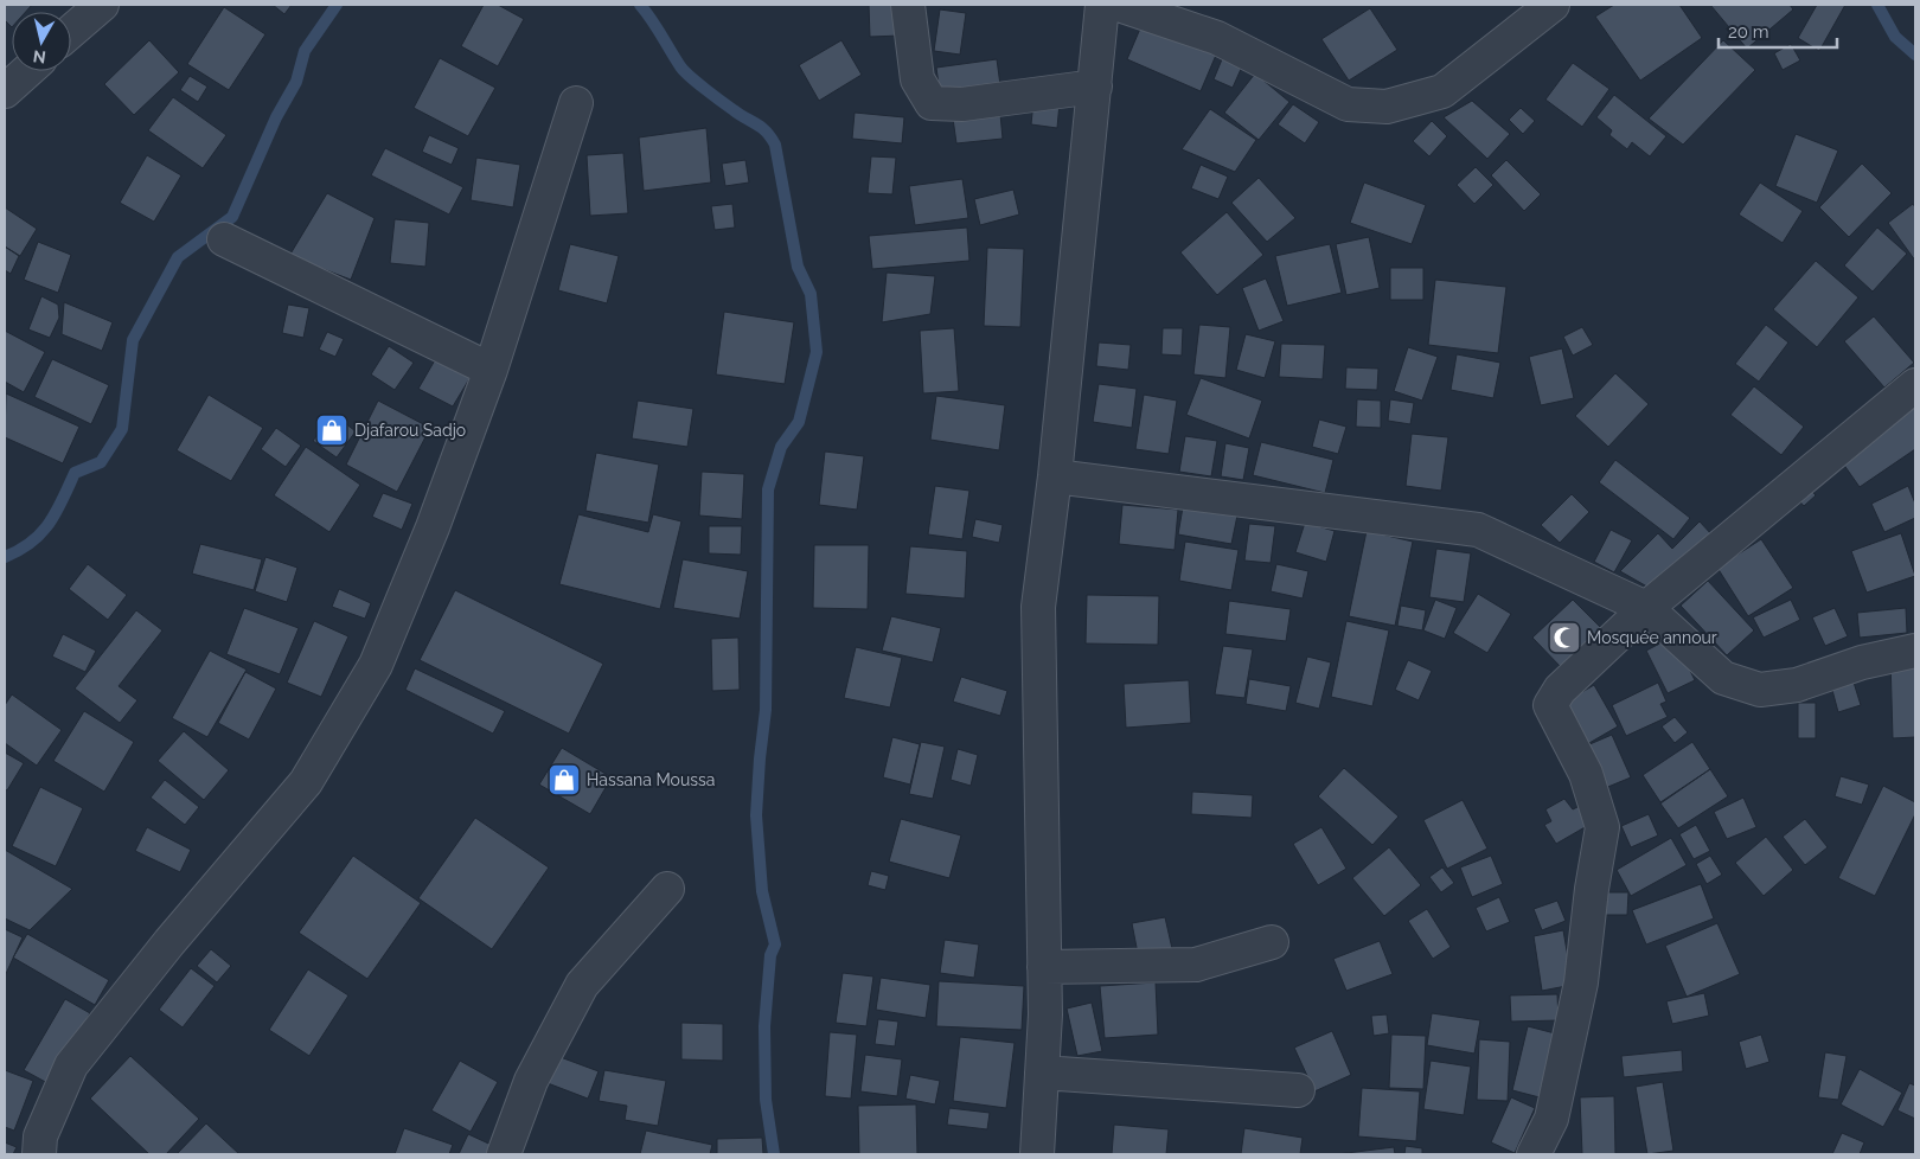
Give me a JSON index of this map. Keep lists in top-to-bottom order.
{
  "places": {
    "shop": ["Djafarou Sadjo", "Hassana Moussa"],
    "mosque": ["Mosquée annour"]
  },
  "scale_bar": "20 m",
  "north": "bottom"
}
